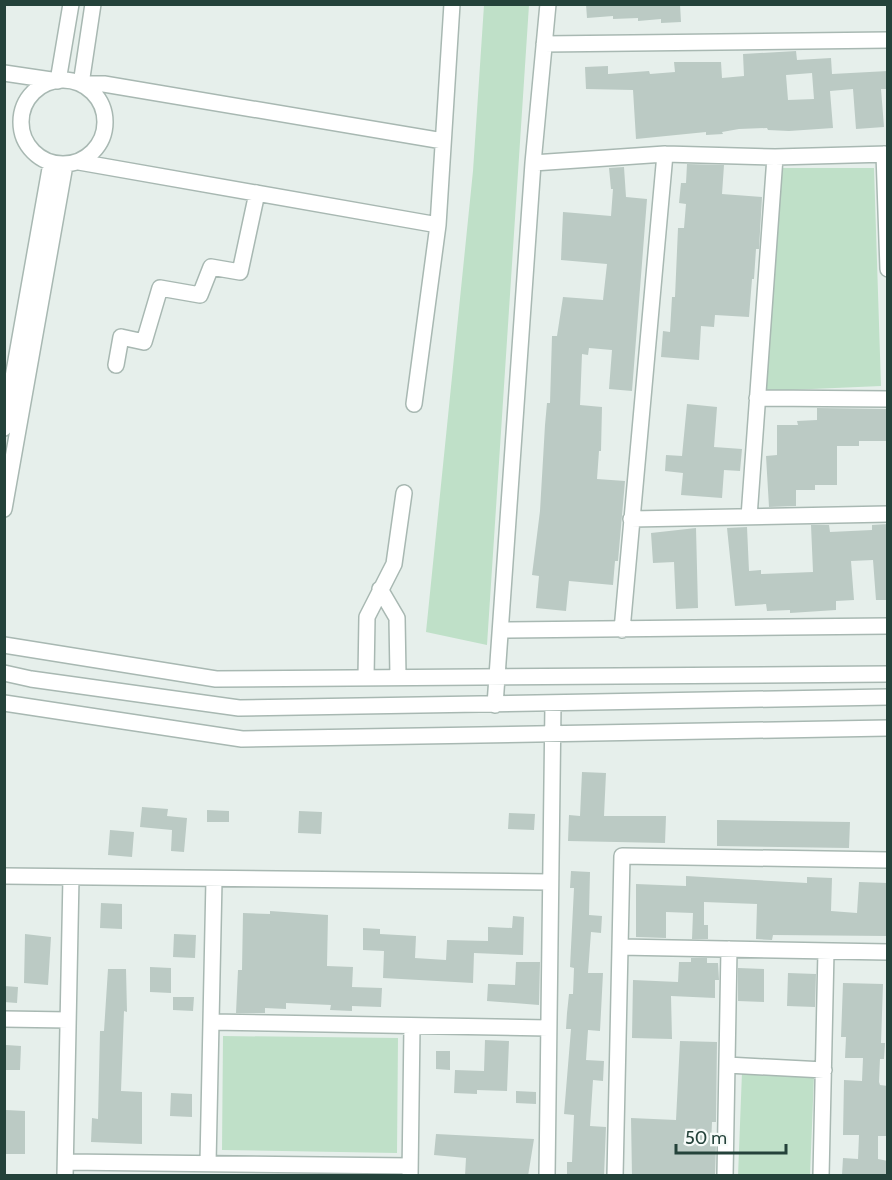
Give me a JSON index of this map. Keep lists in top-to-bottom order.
{
  "scale_bar": "50 m"
}
